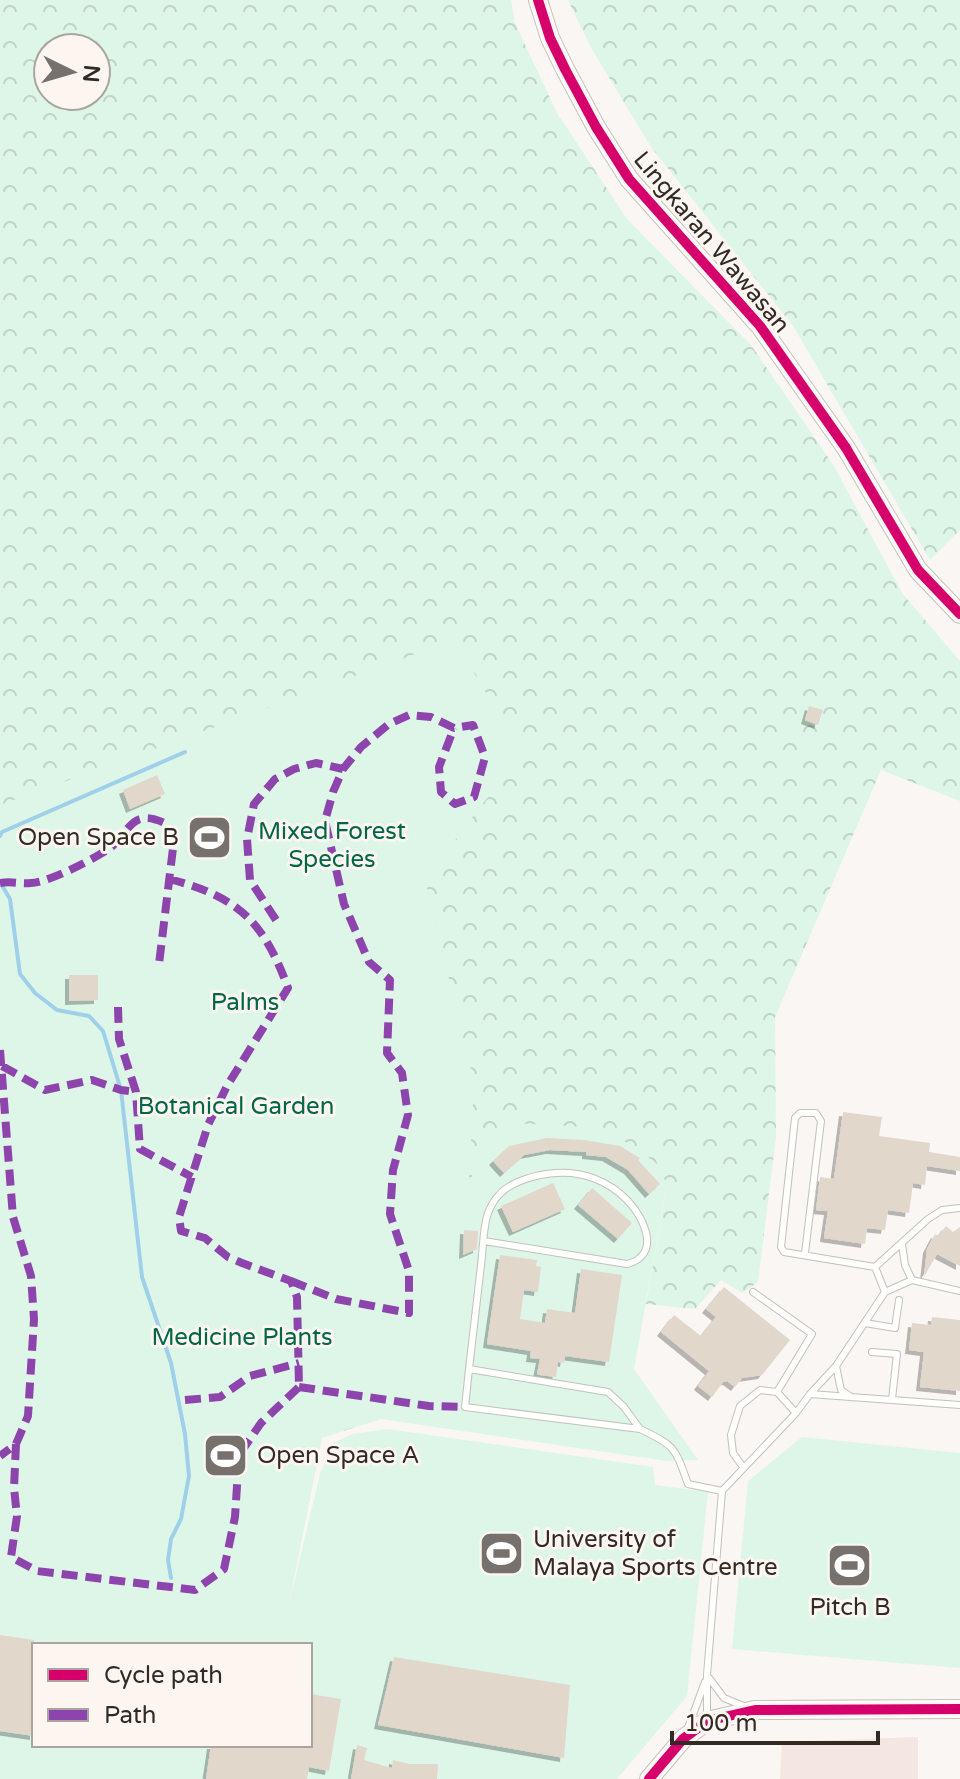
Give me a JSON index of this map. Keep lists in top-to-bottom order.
{
  "streets": {
    "street": ["Lingkaran Wawasan"]
  },
  "parks": [
    "Mixed Forest Species",
    "Palms",
    "Botanical Garden",
    "Medicine Plants"
  ],
  "places": {
    "sports": [
      "Open Space B",
      "Open Space A",
      "University of Malaya Sports Centre",
      "Pitch B"
    ]
  },
  "legend": ["Cycle path", "Path"],
  "scale_bar": "100 m",
  "north": "right"
}
